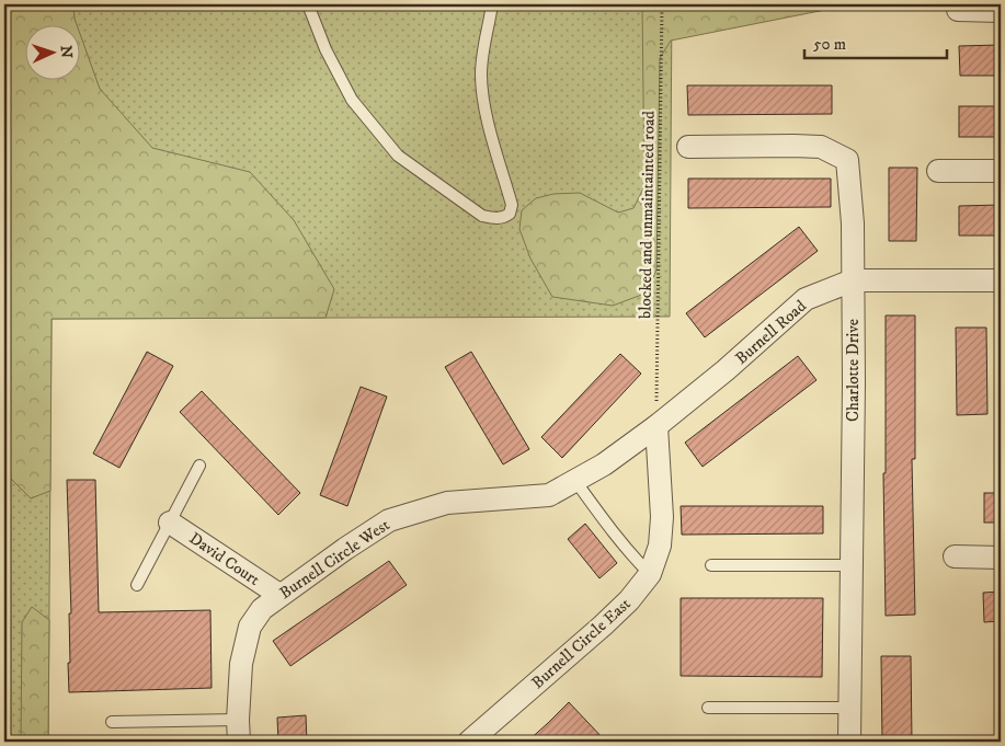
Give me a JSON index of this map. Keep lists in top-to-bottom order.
{
  "streets": {
    "street": [
      "Burnell Road",
      "Charlotte Drive",
      "David Court",
      "Burnell Circle West",
      "Burnell Circle East"
    ],
    "path": ["blocked and unmaintainted road"]
  },
  "crossings": [
    ["blocked and unmaintainted road", "Burnell Road"],
    ["blocked and unmaintainted road", "Burnell Circle West"],
    ["blocked and unmaintainted road", "Burnell Circle East"],
    ["Burnell Road", "Charlotte Drive"],
    ["Burnell Road", "Burnell Circle West"],
    ["Burnell Road", "Burnell Circle East"],
    ["David Court", "Burnell Circle West"],
    ["Burnell Circle West", "Burnell Circle East"]
  ],
  "scale_bar": "50 m",
  "north": "right"
}
